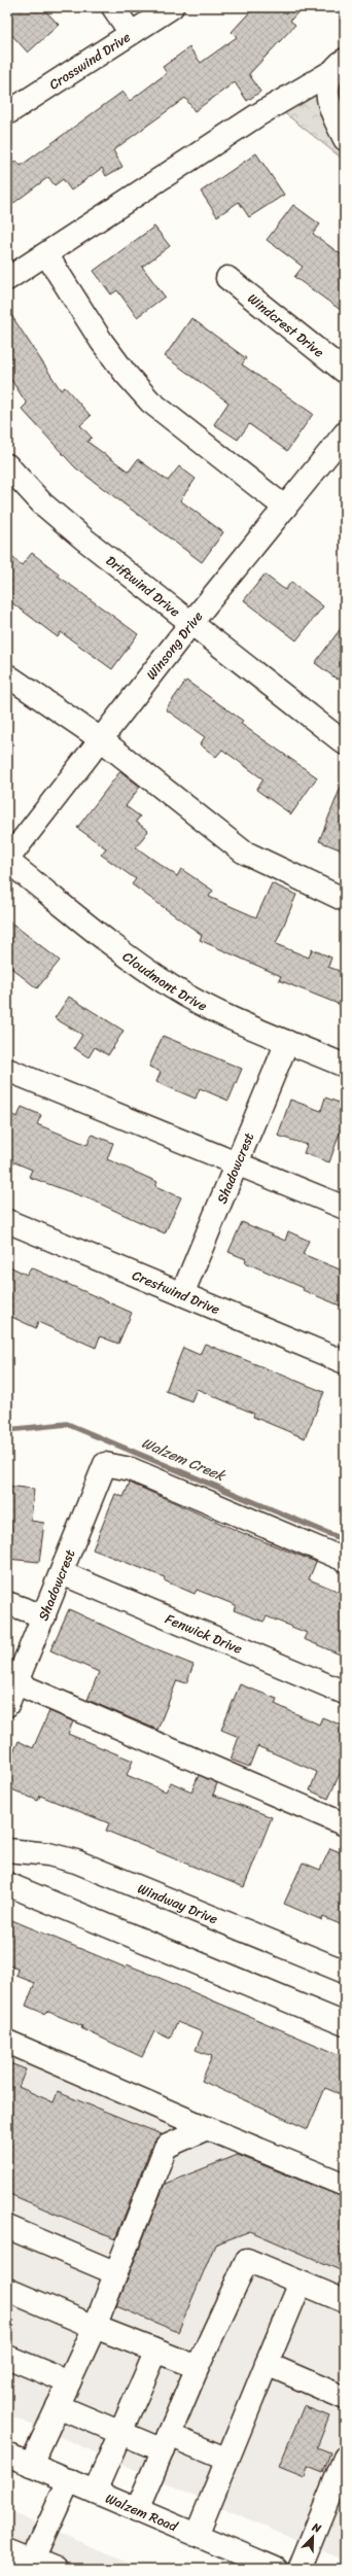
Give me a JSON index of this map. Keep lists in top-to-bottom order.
{
  "streets": {
    "street": [
      "Crosswind Drive",
      "Windcrest Drive",
      "Driftwind Drive",
      "Winsong Drive",
      "Cloudmont Drive",
      "Shadowcrest",
      "Crestwind Drive",
      "Fenwick Drive",
      "Windway Drive",
      "Walzem Road"
    ]
  },
  "crossings": [
    ["Driftwind Drive", "Winsong Drive"],
    ["Winsong Drive", "Cloudmont Drive"],
    ["Cloudmont Drive", "Shadowcrest"],
    ["Shadowcrest", "Crestwind Drive"],
    ["Shadowcrest", "Fenwick Drive"]
  ],
  "water": ["Walzem Creek"],
  "north": "top right"
}
